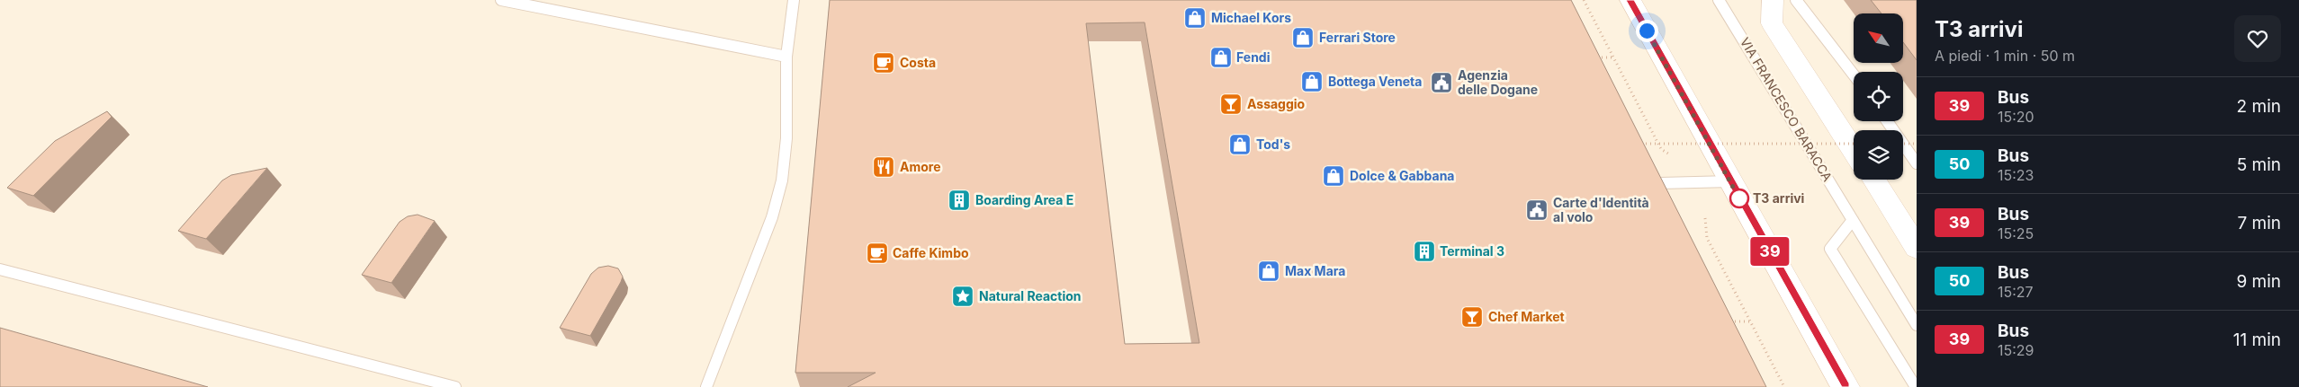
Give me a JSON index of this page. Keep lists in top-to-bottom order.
{
  "streets": {
    "lane": ["VIA FRANCESCO BARACCA"]
  },
  "places": {
    "shop": [
      "Michael Kors",
      "Ferrari Store",
      "Fendi",
      "Bottega Veneta",
      "Tod's",
      "Dolce & Gabbana",
      "Max Mara"
    ],
    "cafe": ["Costa", "Caffe Kimbo"],
    "public building": ["Agenzia delle Dogane", "Carte d'Identità al volo"],
    "bar": ["Assaggio", "Chef Market"],
    "restaurant": ["Amore"],
    "other": ["T3 arrivi"],
    "building": ["Boarding Area E", "Terminal 3"],
    "place": ["Natural Reaction"]
  },
  "lines": ["bus line 39"],
  "north": "top left",
  "page": {
    "on_map": "39",
    "heading": ["T3 arrivi", "A piedi · 1 min · 50 m"],
    "list": [
      {
        "mark": "39",
        "name": "Bus",
        "note": "15:20",
        "value": "2 min"
      },
      {
        "mark": "50",
        "name": "Bus",
        "note": "15:23",
        "value": "5 min"
      },
      {
        "mark": "39",
        "name": "Bus",
        "note": "15:25",
        "value": "7 min"
      },
      {
        "mark": "50",
        "name": "Bus",
        "note": "15:27",
        "value": "9 min"
      },
      {
        "mark": "39",
        "name": "Bus",
        "note": "15:29",
        "value": "11 min"
      }
    ]
  }
}
